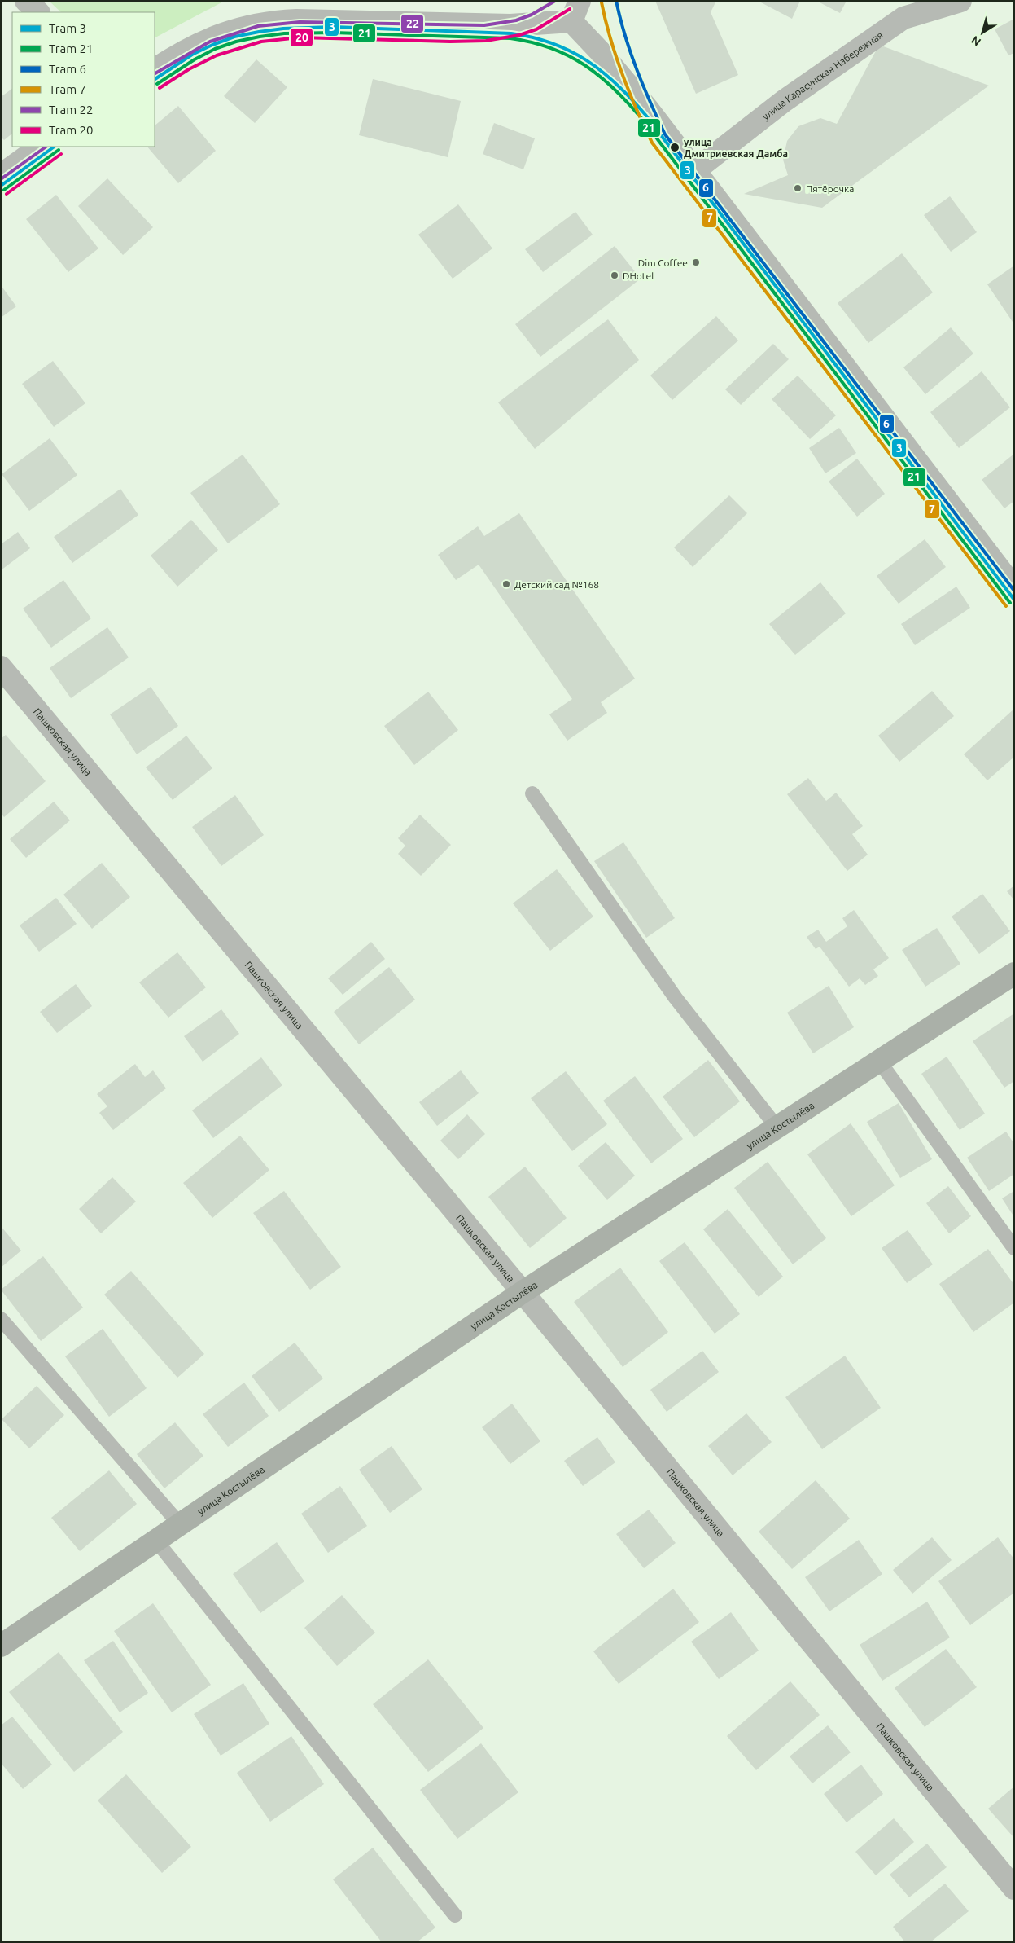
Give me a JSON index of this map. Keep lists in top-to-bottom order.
{
  "streets": {
    "main road": ["улица Костылёва"],
    "street": ["улица Карасунская Набережная", "Пашковская улица"]
  },
  "crossings": [
    ["Пашковская улица", "улица Костылёва"]
  ],
  "places": [
    "улица Дмитриевская Дамба",
    "Пятёрочка",
    "Dim Coffee",
    "DHotel",
    "Детский сад №168"
  ],
  "lines": [
    "tram line 6",
    "tram line 22",
    "tram line 7",
    "tram line 20",
    "tram line 3",
    "tram line 21"
  ],
  "legend": [
    "Tram 3",
    "Tram 21",
    "Tram 6",
    "Tram 7",
    "Tram 22",
    "Tram 20"
  ],
  "north": "bottom left"
}
